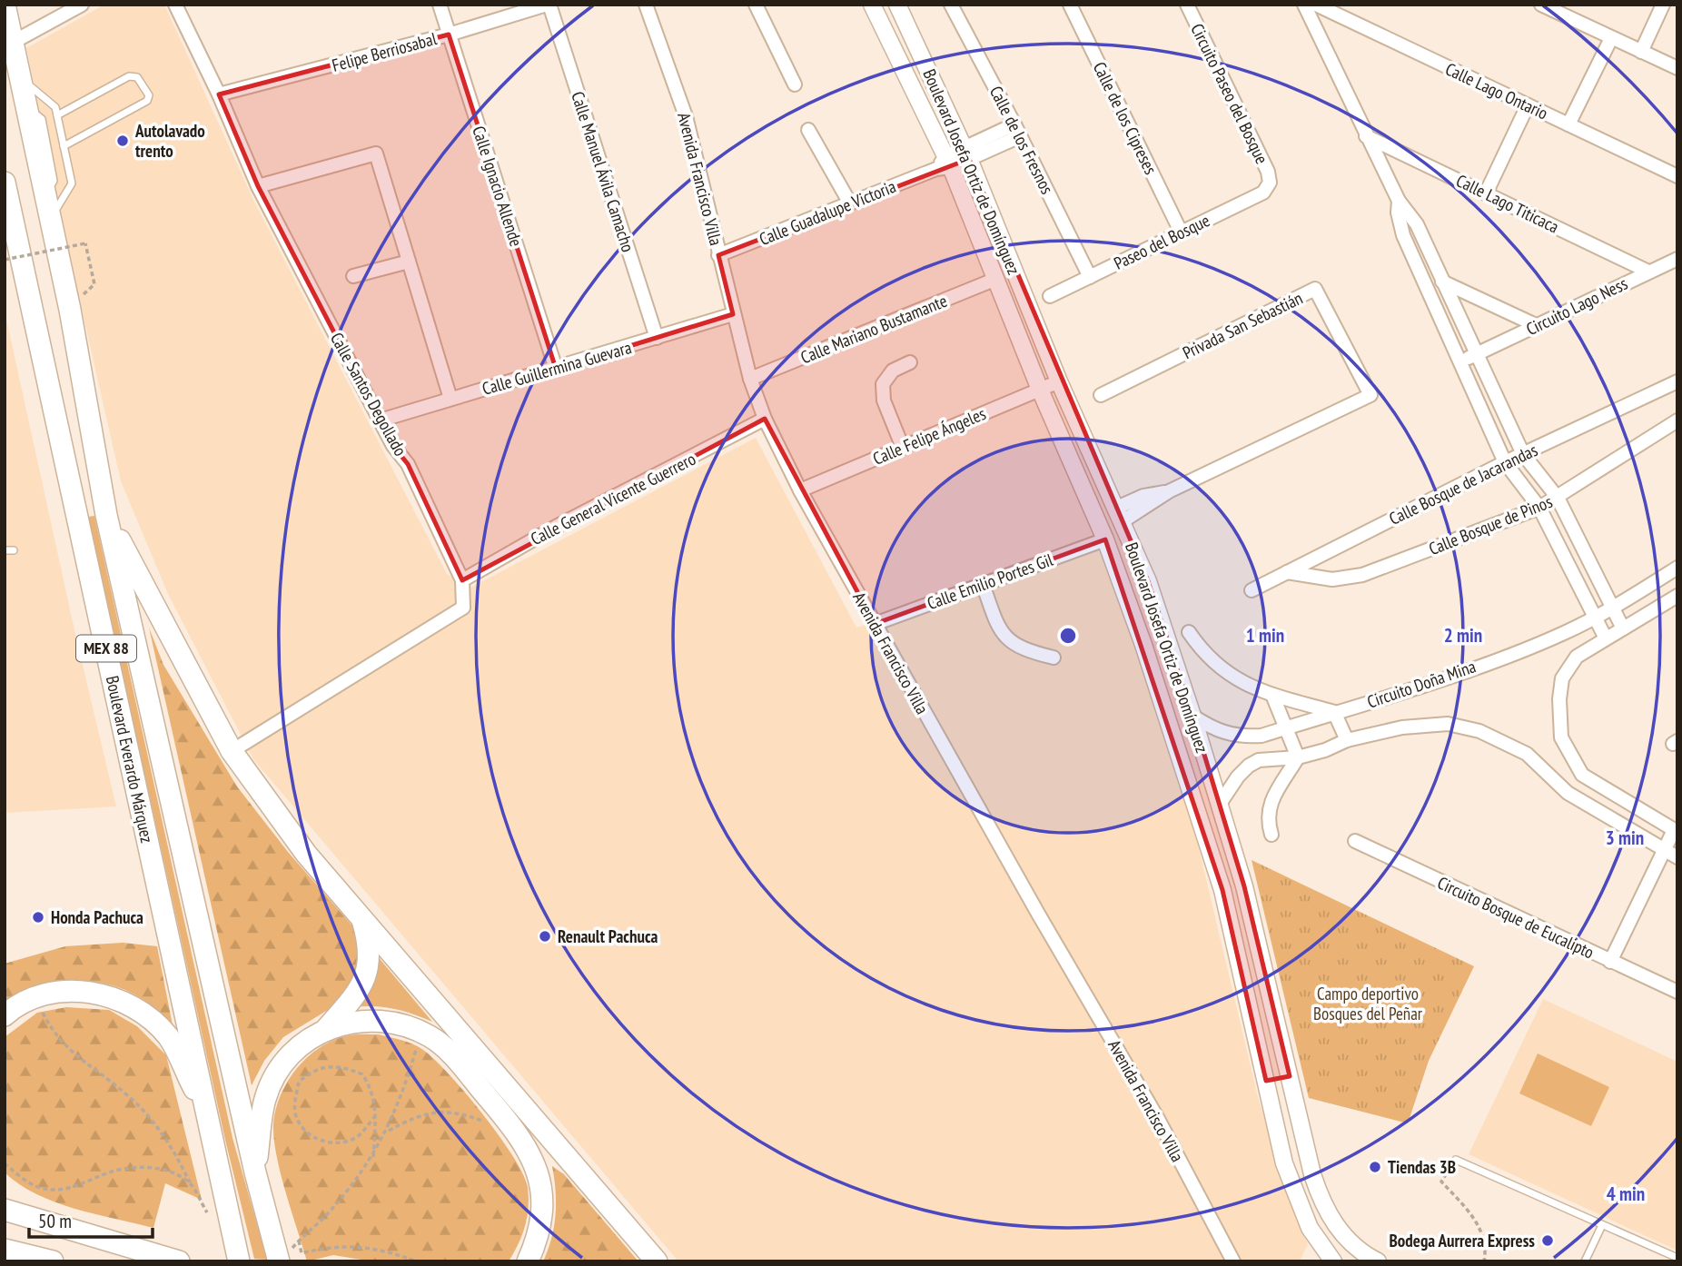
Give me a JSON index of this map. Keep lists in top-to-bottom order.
{
  "streets": {
    "main road": ["MEX 88", "Boulevard Everardo Márquez"],
    "street": [
      "Felipe Berriosabal",
      "Calle Lago Ontario",
      "Circuito Paseo del Bosque",
      "Calle de los Cipreses",
      "Calle de los Fresnos",
      "Calle Manuel Ávila Camacho",
      "Boulevard Josefa Ortiz de Domínguez",
      "Avenida Francisco Villa",
      "Calle Ignacio Allende",
      "Calle Lago Titicaca",
      "Calle Guadalupe Victoria",
      "Paseo del Bosque",
      "Circuito Lago Ness",
      "Privada San Sebastián",
      "Calle Mariano Bustamante",
      "Calle Guillermina Guevara",
      "Calle Santos Degollado",
      "Calle Felipe Ángeles",
      "Calle Bosque de Jacarandas",
      "Calle General Vicente Guerrero",
      "Calle Bosque de Pinos",
      "Calle Emilio Portes Gil",
      "Circuito Doña Mina",
      "Circuito Bosque de Eucalipto"
    ]
  },
  "crossings": [
    ["Felipe Berriosabal", "Calle Manuel Ávila Camacho"],
    ["Felipe Berriosabal", "Calle Ignacio Allende"],
    ["Felipe Berriosabal", "Calle Santos Degollado"],
    ["Circuito Paseo del Bosque", "Paseo del Bosque"],
    ["Calle de los Cipreses", "Paseo del Bosque"],
    ["Calle de los Fresnos", "Calle Guadalupe Victoria"],
    ["Calle de los Fresnos", "Paseo del Bosque"],
    ["Calle Manuel Ávila Camacho", "Calle Guillermina Guevara"],
    ["Boulevard Josefa Ortiz de Domínguez", "Calle Guadalupe Victoria"],
    ["Boulevard Josefa Ortiz de Domínguez", "Privada San Sebastián"],
    ["Boulevard Josefa Ortiz de Domínguez", "Calle Mariano Bustamante"],
    ["Boulevard Josefa Ortiz de Domínguez", "Calle Felipe Ángeles"],
    ["Boulevard Josefa Ortiz de Domínguez", "Calle Emilio Portes Gil"],
    ["Boulevard Josefa Ortiz de Domínguez", "Circuito Doña Mina"],
    ["Avenida Francisco Villa", "Calle Guadalupe Victoria"],
    ["Avenida Francisco Villa", "Calle Mariano Bustamante"],
    ["Avenida Francisco Villa", "Calle Guillermina Guevara"],
    ["Avenida Francisco Villa", "Calle Felipe Ángeles"],
    ["Avenida Francisco Villa", "Calle General Vicente Guerrero"],
    ["Avenida Francisco Villa", "Calle Emilio Portes Gil"],
    ["Calle Ignacio Allende", "Calle Guillermina Guevara"],
    ["Calle Lago Titicaca", "Circuito Lago Ness"],
    ["Calle Guillermina Guevara", "Calle Santos Degollado"],
    ["Calle Santos Degollado", "Calle General Vicente Guerrero"],
    ["Calle Bosque de Jacarandas", "Calle Bosque de Pinos"]
  ],
  "parks": ["Campo deportivo Bosques del Peñar"],
  "places": [
    "Autolavado trento",
    "Honda Pachuca",
    "Renault Pachuca",
    "Tiendas 3B",
    "Bodega Aurrera Express"
  ],
  "scale_bar": "50 m",
  "rings": [
    "1 min",
    "2 min",
    "3 min",
    "4 min"
  ]
}
